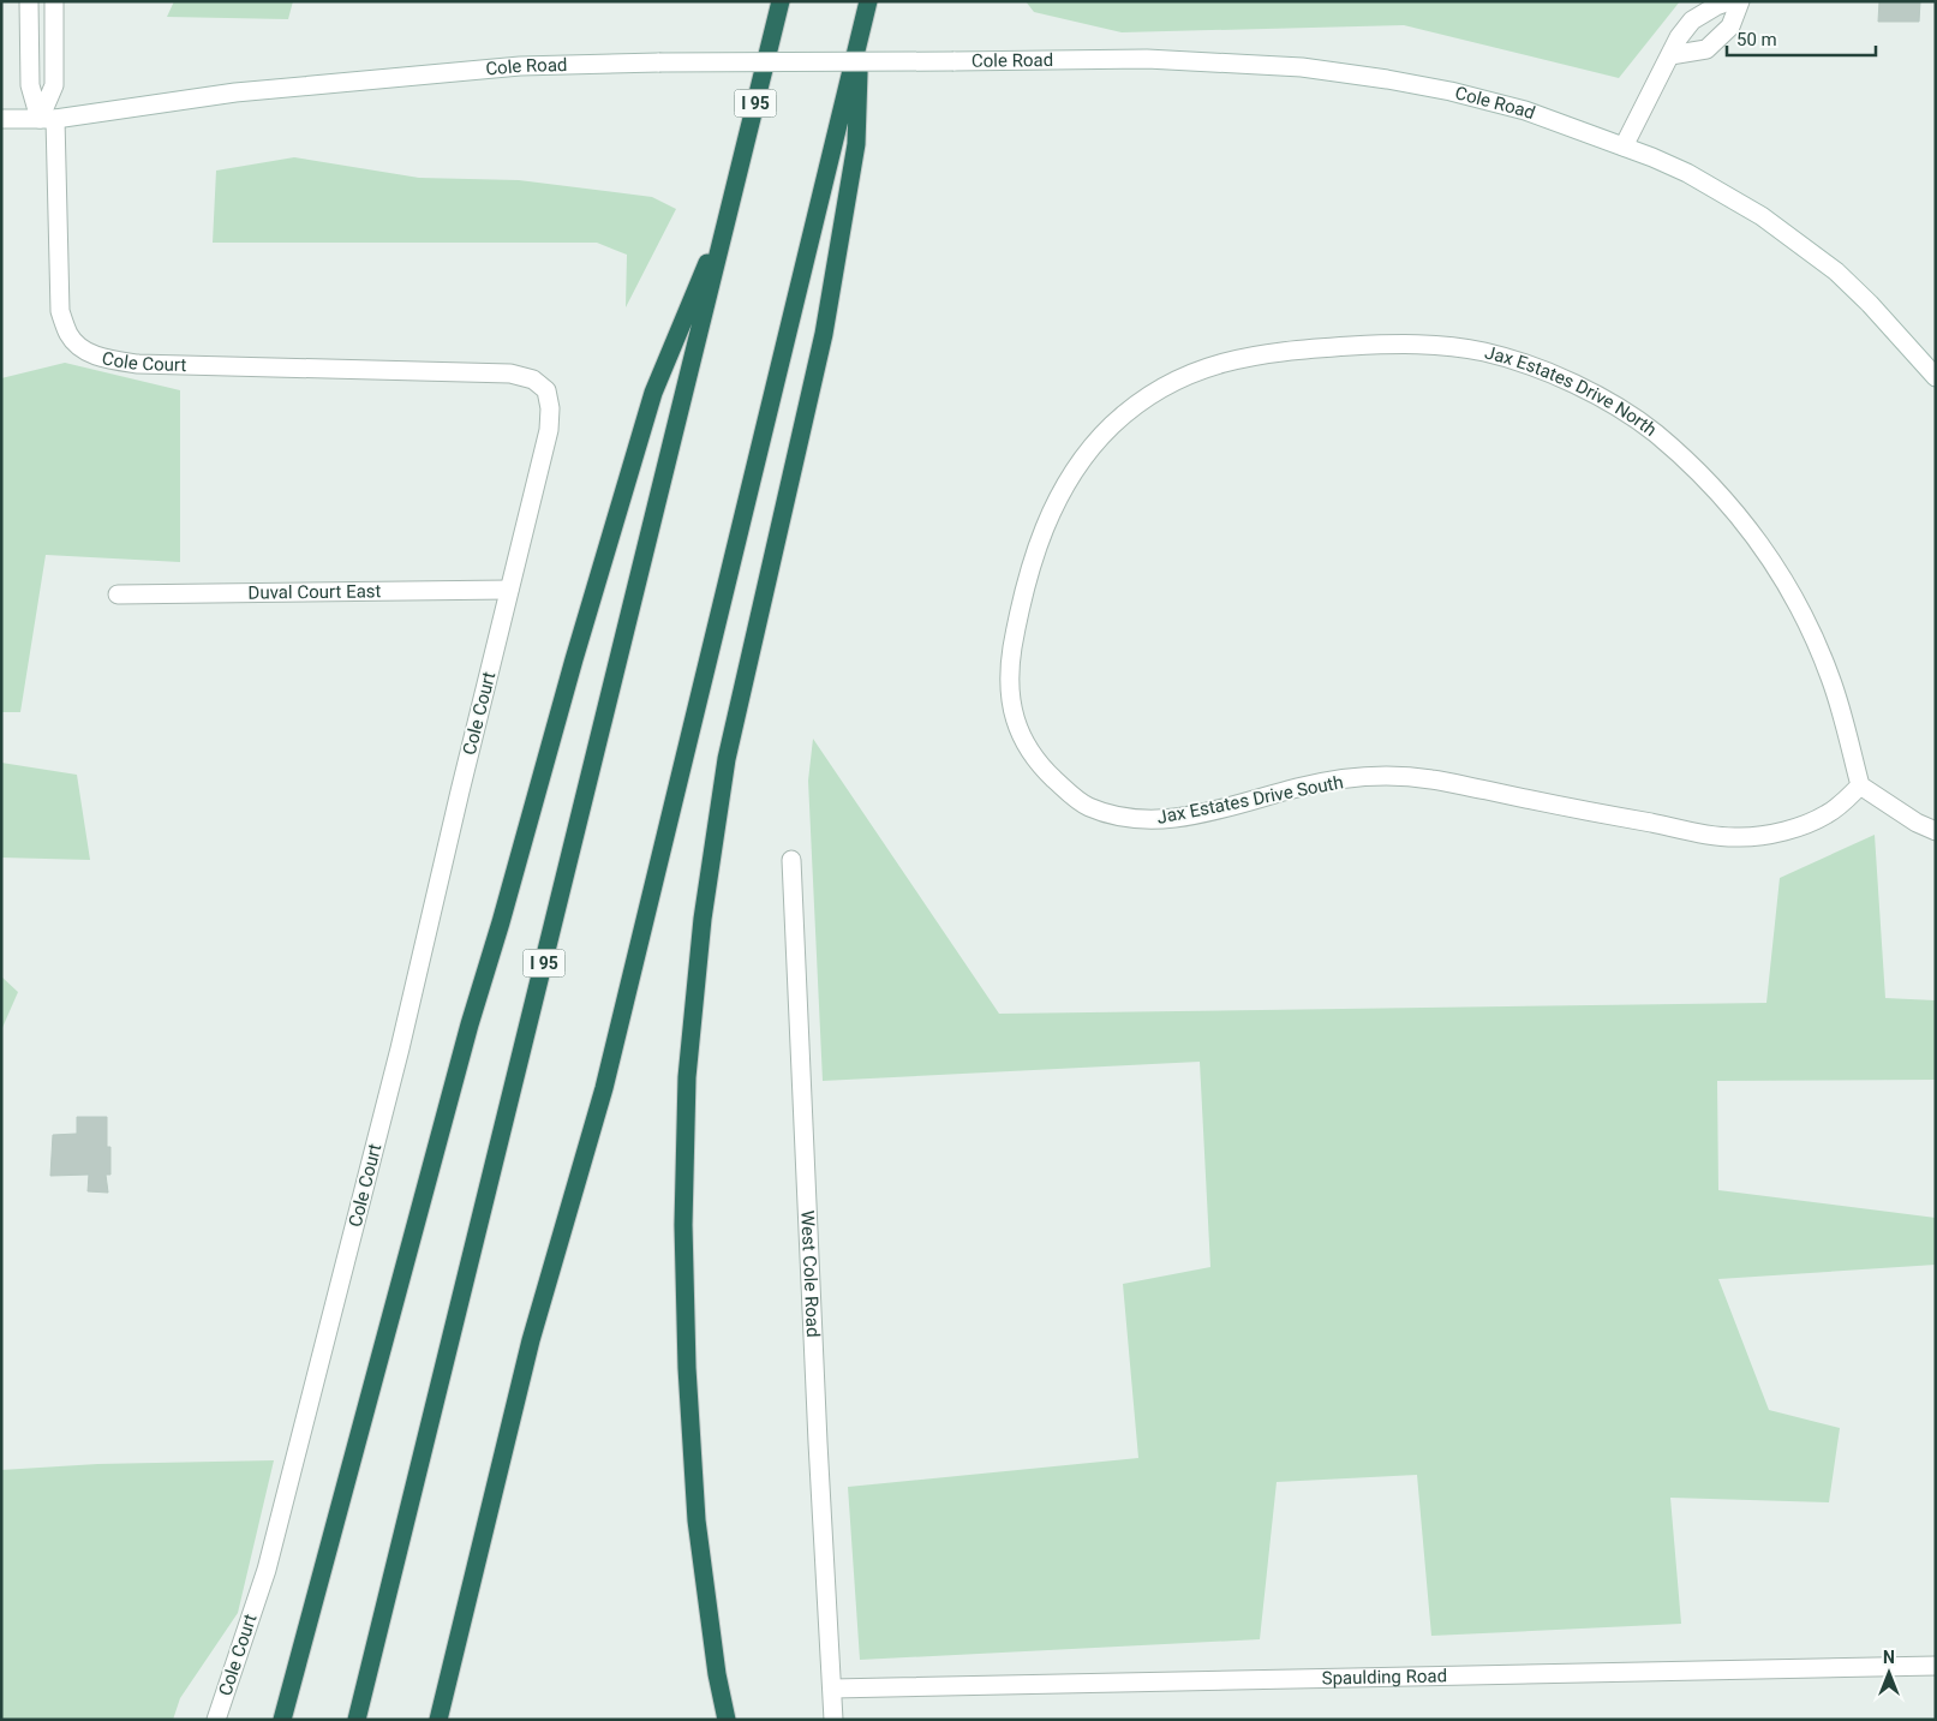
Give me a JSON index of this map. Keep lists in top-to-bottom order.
{
  "streets": {
    "highway": ["I 95"],
    "street": [
      "Cole Road",
      "Cole Court",
      "Jax Estates Drive North",
      "Duval Court East",
      "Jax Estates Drive South",
      "West Cole Road",
      "Spaulding Road"
    ]
  },
  "crossings": [
    ["Cole Road", "Cole Court"],
    ["Cole Court", "Duval Court East"],
    ["Jax Estates Drive North", "Jax Estates Drive South"],
    ["West Cole Road", "Spaulding Road"]
  ],
  "scale_bar": "50 m",
  "north": "top"
}
